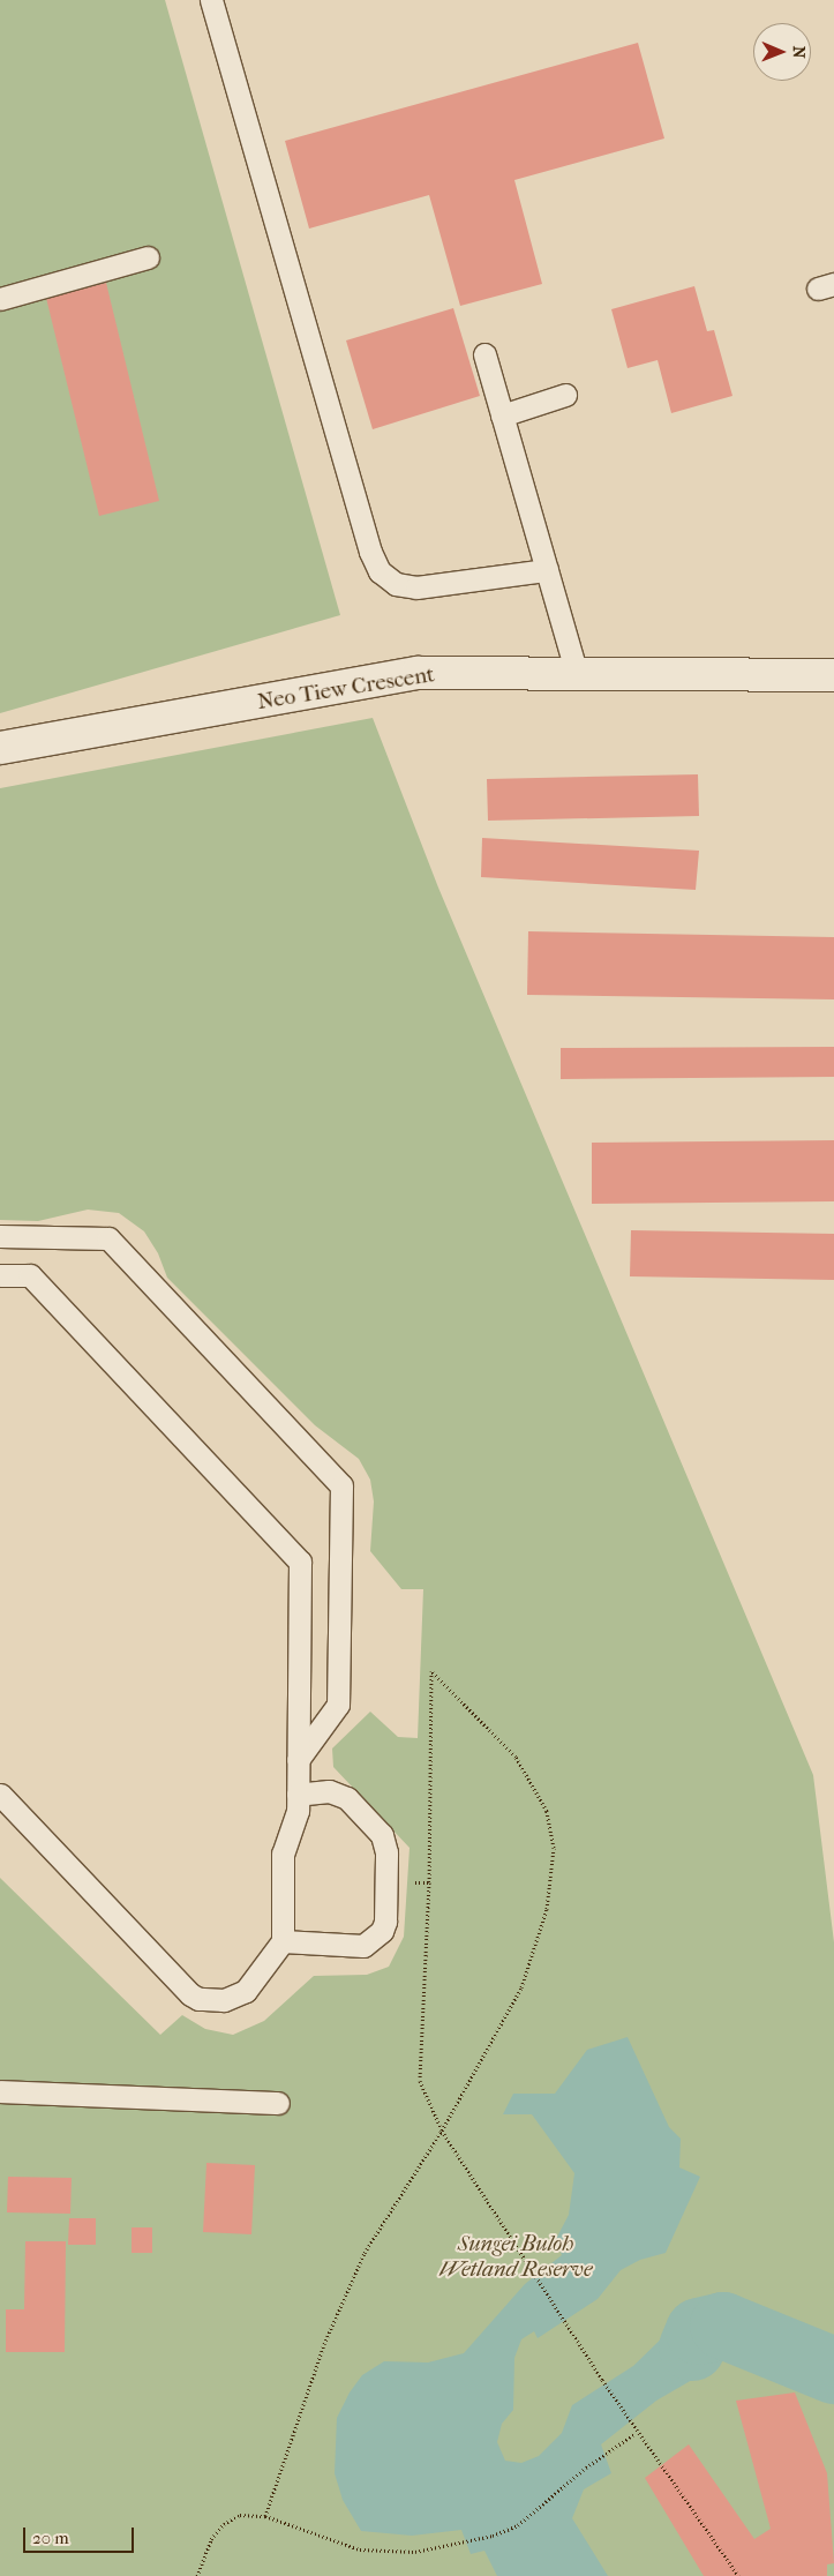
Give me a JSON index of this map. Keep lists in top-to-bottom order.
{
  "streets": {
    "street": ["Neo Tiew Crescent"]
  },
  "parks": ["Sungei Buloh Wetland Reserve"],
  "scale_bar": "20 m",
  "north": "right"
}
